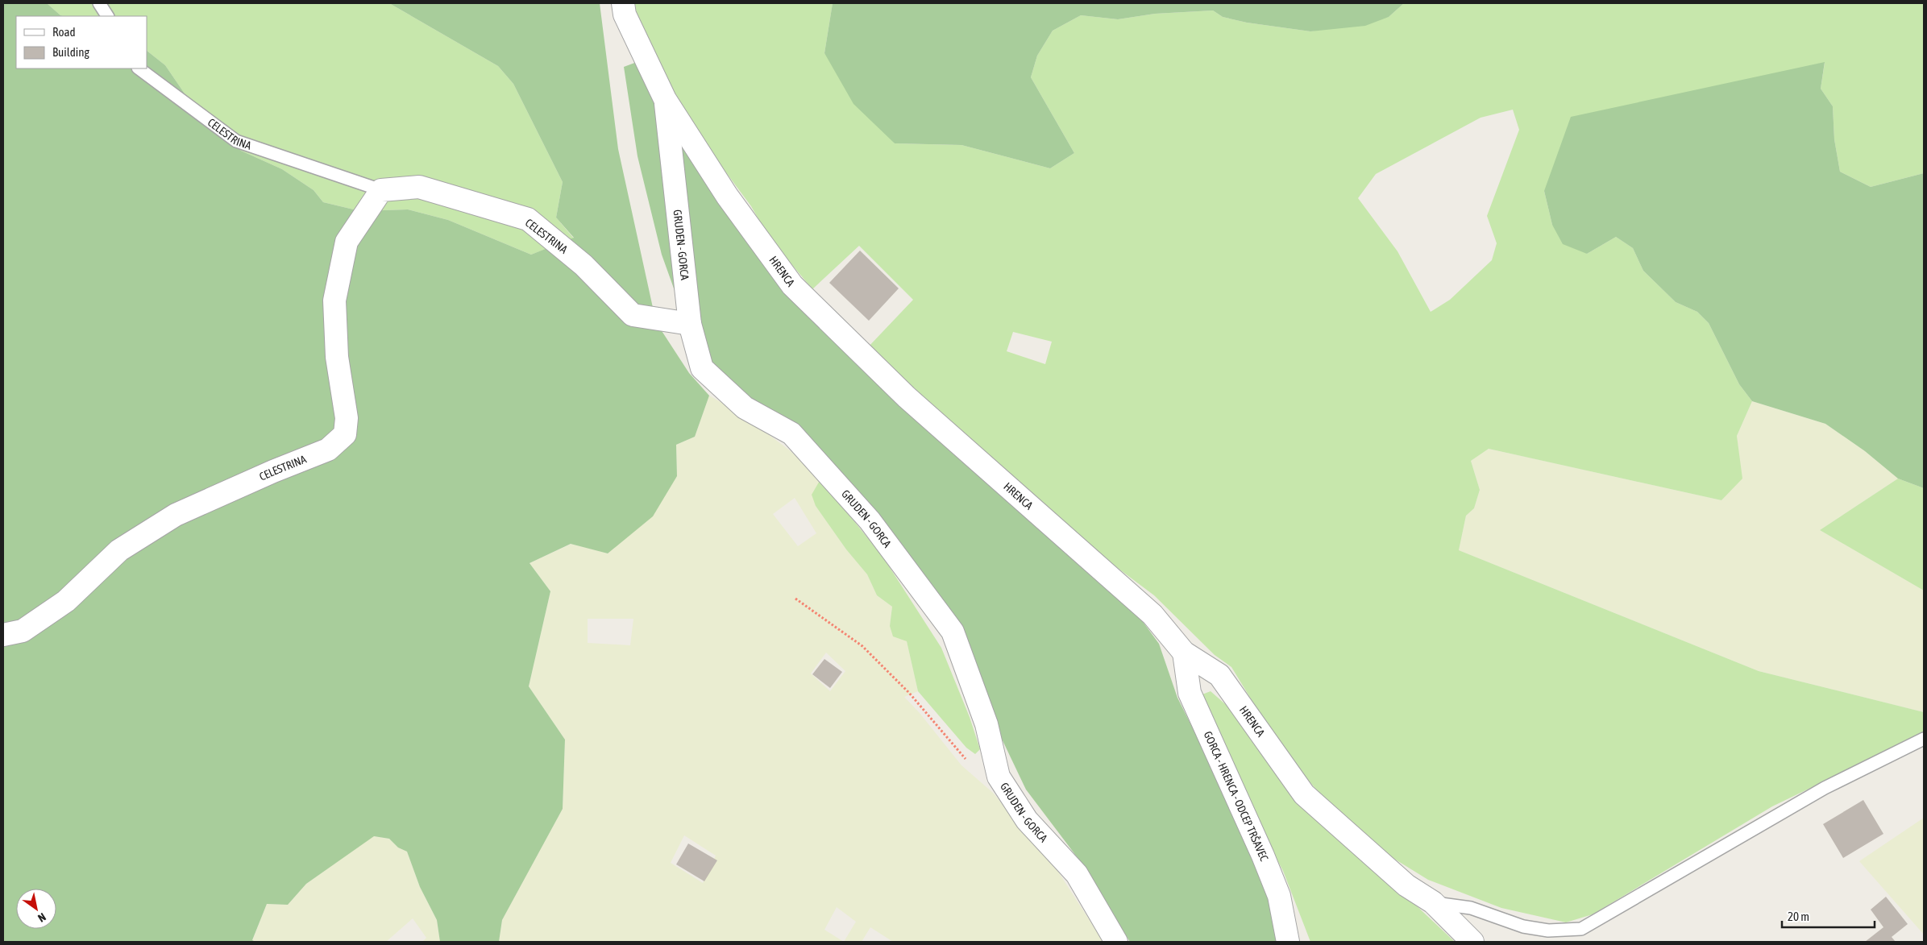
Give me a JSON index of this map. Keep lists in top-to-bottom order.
{
  "streets": {
    "street": [
      "CELESTRINA",
      "GRUDEN - GORCA",
      "HRENCA",
      "GORCA - HRENCA - ODCEP TRŠAVEC"
    ]
  },
  "crossings": [
    ["CELESTRINA", "GRUDEN - GORCA"],
    ["GRUDEN - GORCA", "HRENCA"],
    ["HRENCA", "GORCA - HRENCA - ODCEP TRŠAVEC"]
  ],
  "legend": ["Road", "Building"],
  "scale_bar": "20 m",
  "north": "bottom right"
}
